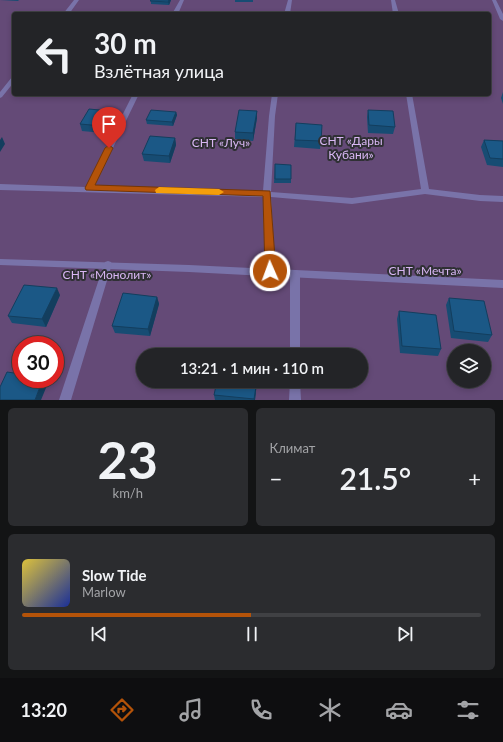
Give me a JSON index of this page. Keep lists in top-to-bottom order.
{
  "parks": [
    "СНТ «Дары Кубани»",
    "СНТ «Луч»",
    "СНТ «Мечта»",
    "СНТ «Монолит»"
  ],
  "page": {
    "turn": ["30 m", "Взлётная улица"],
    "limit": "30",
    "trip": "13:21 · 1 мин · 110 m",
    "tile": [
      ["23", "km/h"],
      "Климат"
    ],
    "heat": ["−", "21.5°", "+"],
    "song": ["Slow Tide", "Marlow"],
    "tabs": "13:20"
  }
}
